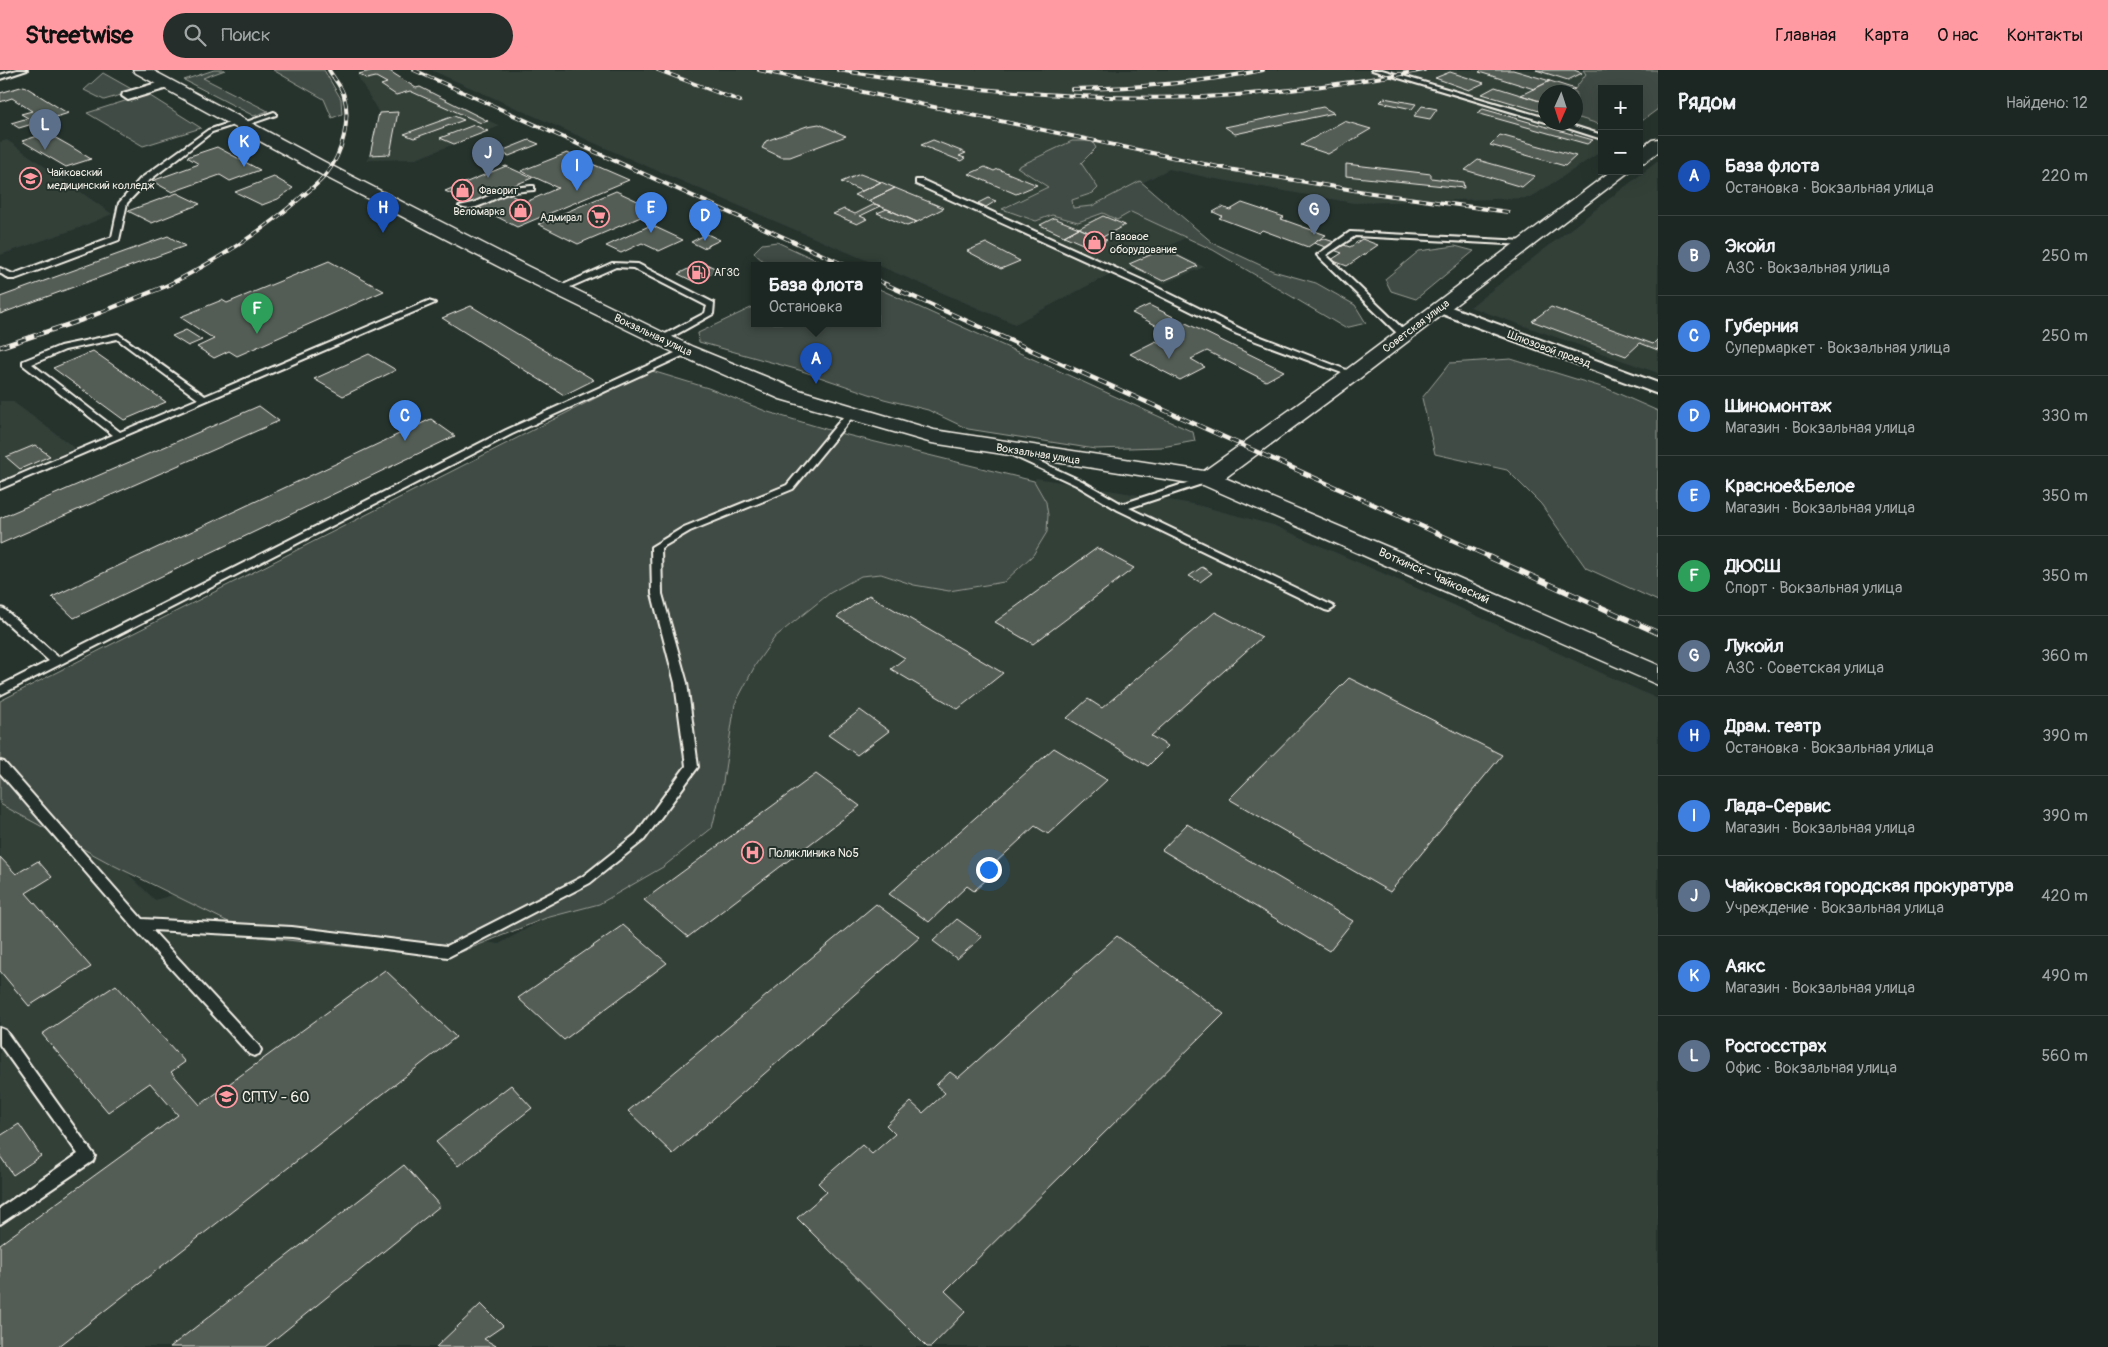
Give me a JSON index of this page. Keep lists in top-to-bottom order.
{
  "streets": {
    "main road": ["Советская улица", "Вокзальная улица", "Воткинск - Чайковский"],
    "street": ["Шлюзовой проезд"]
  },
  "crossings": [
    ["Советская улица", "Вокзальная улица"],
    ["Советская улица", "Шлюзовой проезд"],
    ["Советская улица", "Воткинск - Чайковский"],
    ["Вокзальная улица", "Воткинск - Чайковский"]
  ],
  "places": {
    "school or university": ["Чайковский медицинский колледж", "СПТУ - 60"],
    "shop": ["Фаворит", "Веломарка", "Газовое оборудование"],
    "supermarket": ["Адмирал"],
    "fuel station": ["АГЗС"],
    "hospital": ["Поликлиника №5"]
  },
  "north": "bottom",
  "page": {
    "header": "Streetwise",
    "search": "Поиск",
    "nav": [
      "Главная",
      "Карта",
      "О нас",
      "Контакты"
    ],
    "heading": ["Рядом", "Найдено: 12"],
    "map_buttons": ["+", "−"],
    "pins": [
      "L",
      "K",
      "J",
      "I",
      "E",
      "H",
      "G",
      "D",
      "F",
      "B",
      "A",
      "C"
    ],
    "list": [
      {
        "mark": "A",
        "name": "База флота",
        "note": "Остановка · Вокзальная улица",
        "value": "220 m"
      },
      {
        "mark": "B",
        "name": "Экойл",
        "note": "АЗС · Вокзальная улица",
        "value": "250 m"
      },
      {
        "mark": "C",
        "name": "Губерния",
        "note": "Супермаркет · Вокзальная улица",
        "value": "250 m"
      },
      {
        "mark": "D",
        "name": "Шиномонтаж",
        "note": "Магазин · Вокзальная улица",
        "value": "330 m"
      },
      {
        "mark": "E",
        "name": "Красное&Белое",
        "note": "Магазин · Вокзальная улица",
        "value": "350 m"
      },
      {
        "mark": "F",
        "name": "ДЮСШ",
        "note": "Спорт · Вокзальная улица",
        "value": "350 m"
      },
      {
        "mark": "G",
        "name": "Лукойл",
        "note": "АЗС · Советская улица",
        "value": "360 m"
      },
      {
        "mark": "H",
        "name": "Драм. театр",
        "note": "Остановка · Вокзальная улица",
        "value": "390 m"
      },
      {
        "mark": "I",
        "name": "Лада-Сервис",
        "note": "Магазин · Вокзальная улица",
        "value": "390 m"
      },
      {
        "mark": "J",
        "name": "Чайковская городская прокуратура",
        "note": "Учреждение · Вокзальная улица",
        "value": "420 m"
      },
      {
        "mark": "K",
        "name": "Аякс",
        "note": "Магазин · Вокзальная улица",
        "value": "490 m"
      },
      {
        "mark": "L",
        "name": "Росгосстрах",
        "note": "Офис · Вокзальная улица",
        "value": "560 m"
      }
    ],
    "popup": ["База флота", "Остановка"]
  }
}
